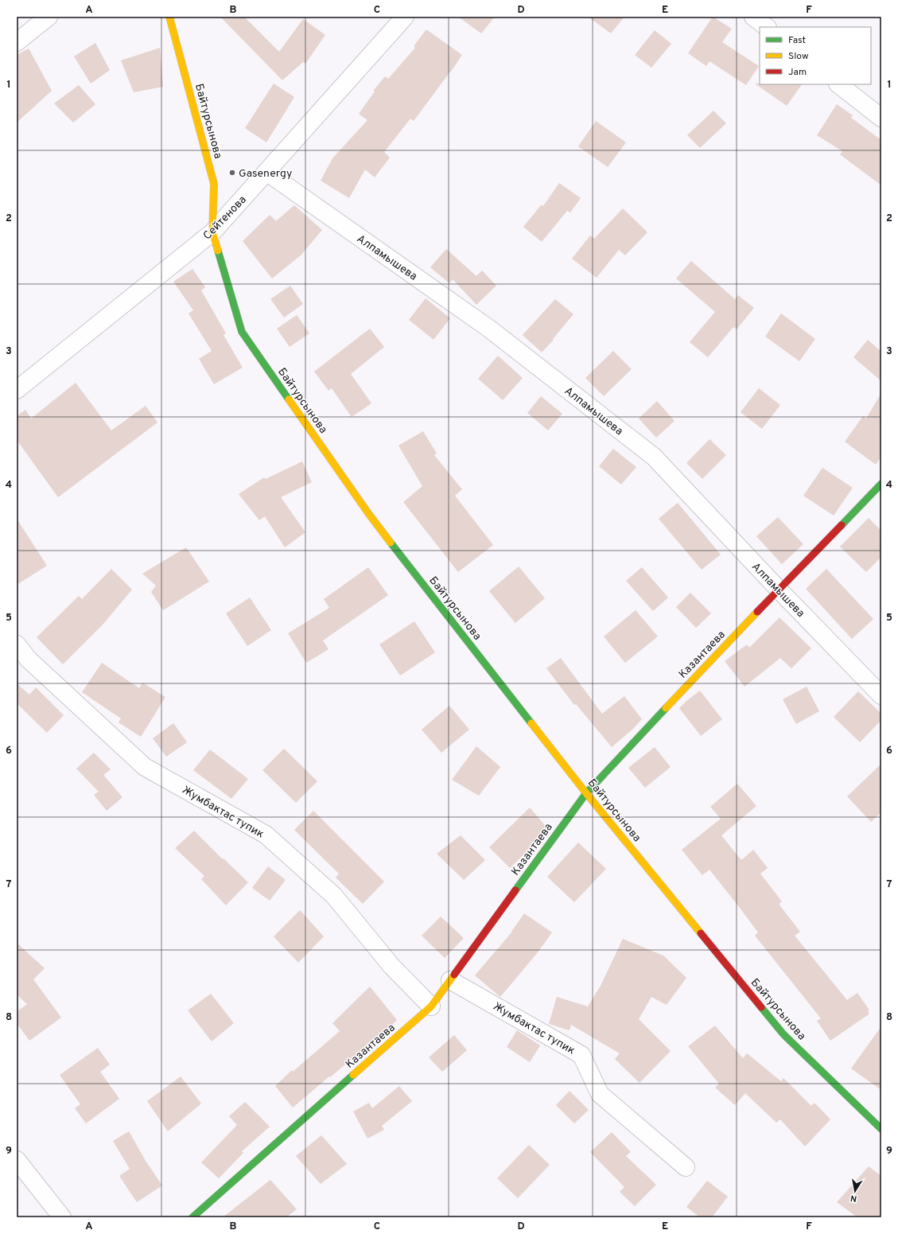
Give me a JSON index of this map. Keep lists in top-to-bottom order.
{
  "streets": {
    "main road": ["Байтурсынова", "Казантаева"],
    "street": ["Сейтенова", "Алпамышева", "Жумбактас тупик"]
  },
  "crossings": [
    ["Байтурсынова", "Сейтенова"],
    ["Байтурсынова", "Казантаева"],
    ["Сейтенова", "Алпамышева"],
    ["Алпамышева", "Казантаева"],
    ["Казантаева", "Жумбактас тупик"]
  ],
  "places": ["Gasenergy"],
  "legend": ["Fast", "Slow", "Jam"],
  "north": "bottom",
  "grid": {
    "columns": [
      "A",
      "B",
      "C",
      "D",
      "E",
      "F"
    ],
    "rows": [
      "1",
      "2",
      "3",
      "4",
      "5",
      "6",
      "7",
      "8",
      "9"
    ]
  }
}
